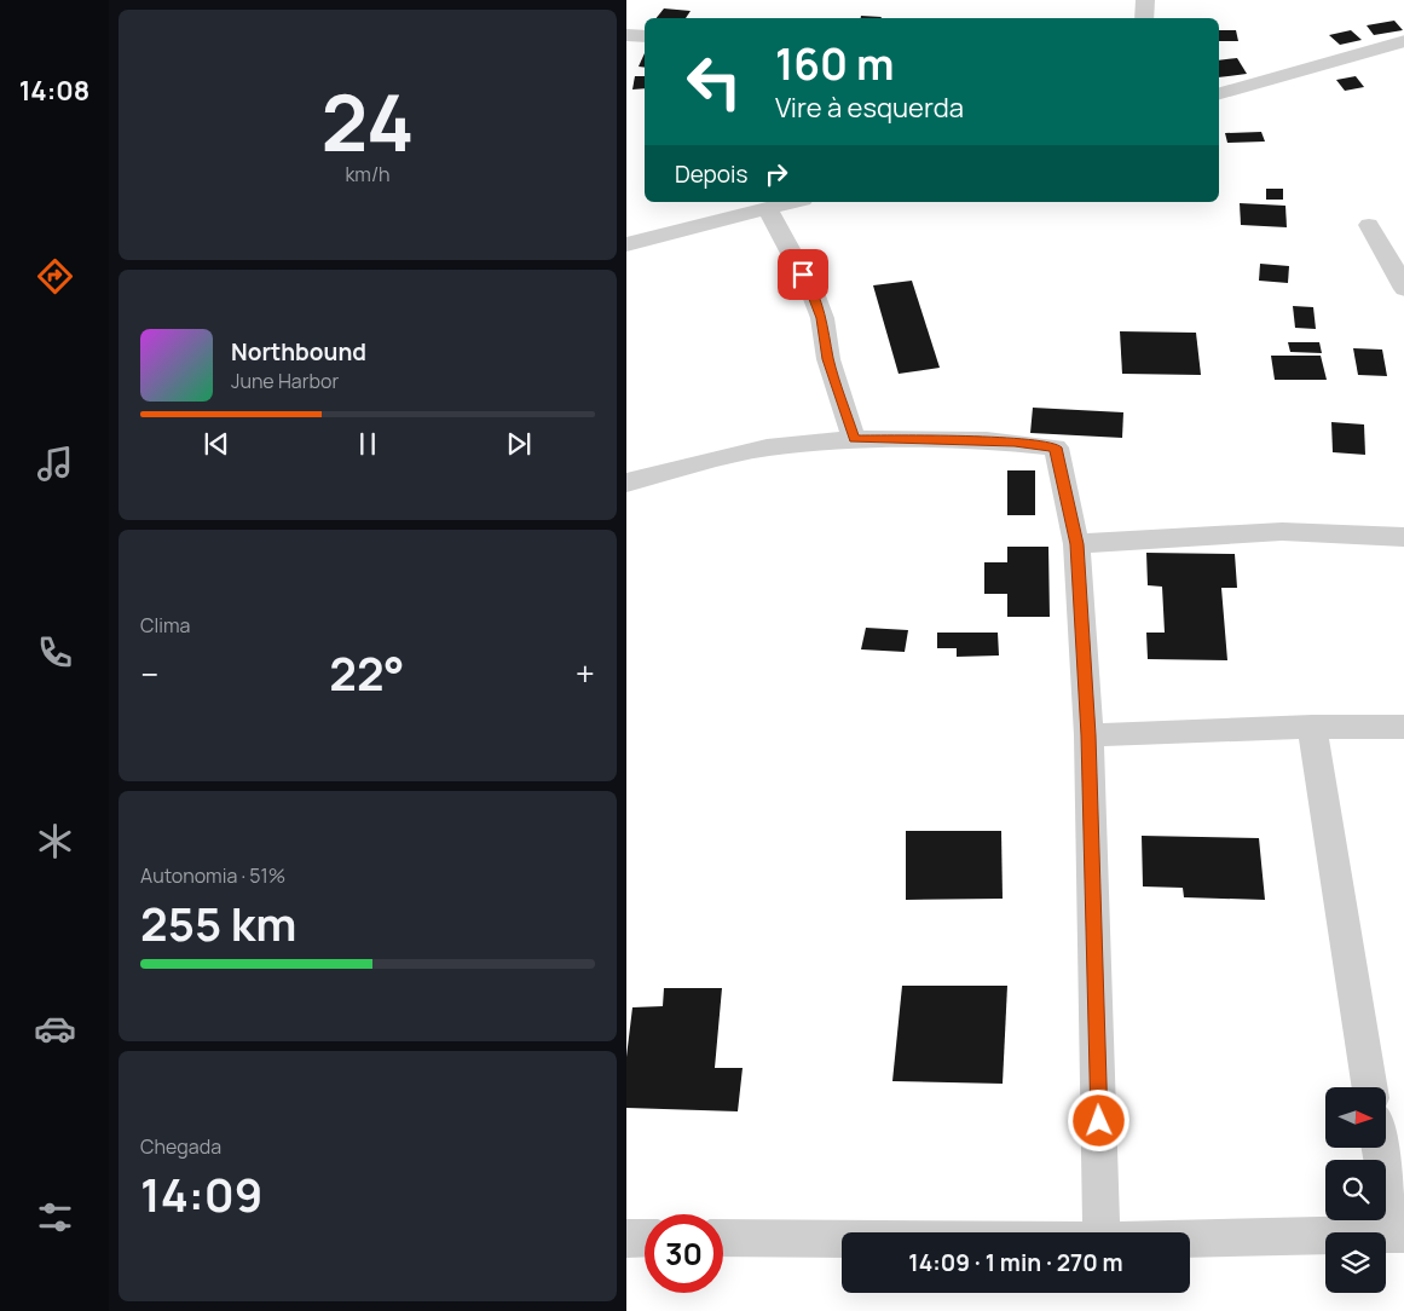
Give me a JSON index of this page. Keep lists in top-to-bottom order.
{
  "north": "right",
  "page": {
    "tabs": "14:08",
    "tile": [
      ["24", "km/h"],
      "Clima",
      ["Autonomia · 51%", "255 km"],
      ["Chegada", "14:09"]
    ],
    "turn": ["160 m", "Vire à esquerda"],
    "then": "Depois",
    "song": ["Northbound", "June Harbor"],
    "heat": ["−", "22°", "+"],
    "limit": "30",
    "trip": "14:09 · 1 min · 270 m"
  }
}
